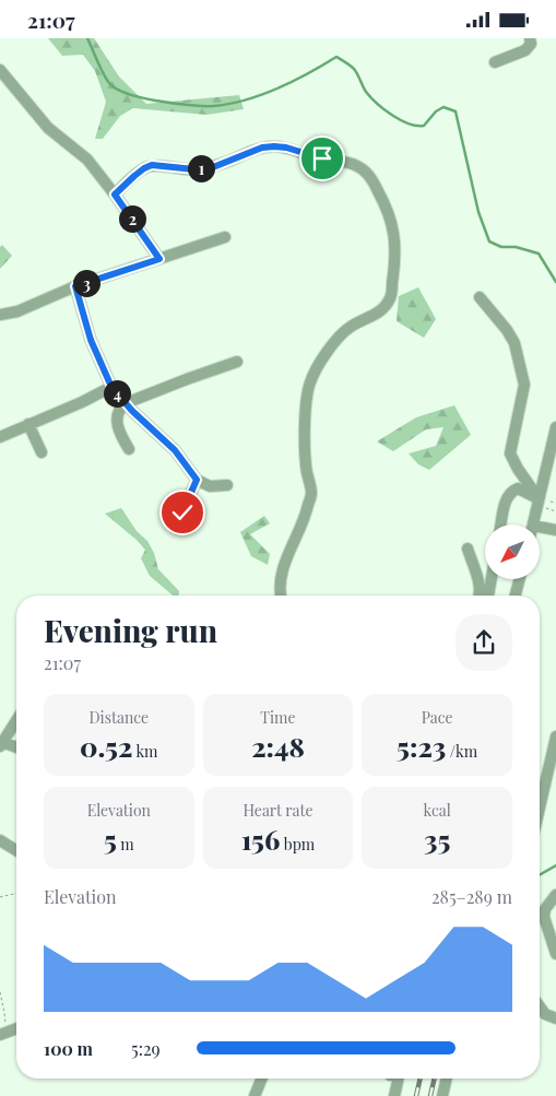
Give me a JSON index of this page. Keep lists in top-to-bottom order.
{
  "north": "bottom left",
  "page": {
    "status": "21:07",
    "pins": [
      "1",
      "2",
      "3",
      "4"
    ],
    "heading": ["Evening run", "21:07"],
    "stats": [
      ["Distance", "0.52 km"],
      ["Time", "2:48"],
      ["Pace", "5:23 /km"],
      ["Elevation", "5 m"],
      ["Heart rate", "156 bpm"],
      ["kcal", "35"]
    ],
    "chart": ["Elevation", "285–289 m"],
    "list": [
      {
        "name": "100 m",
        "note": "5:29"
      }
    ]
  }
}
